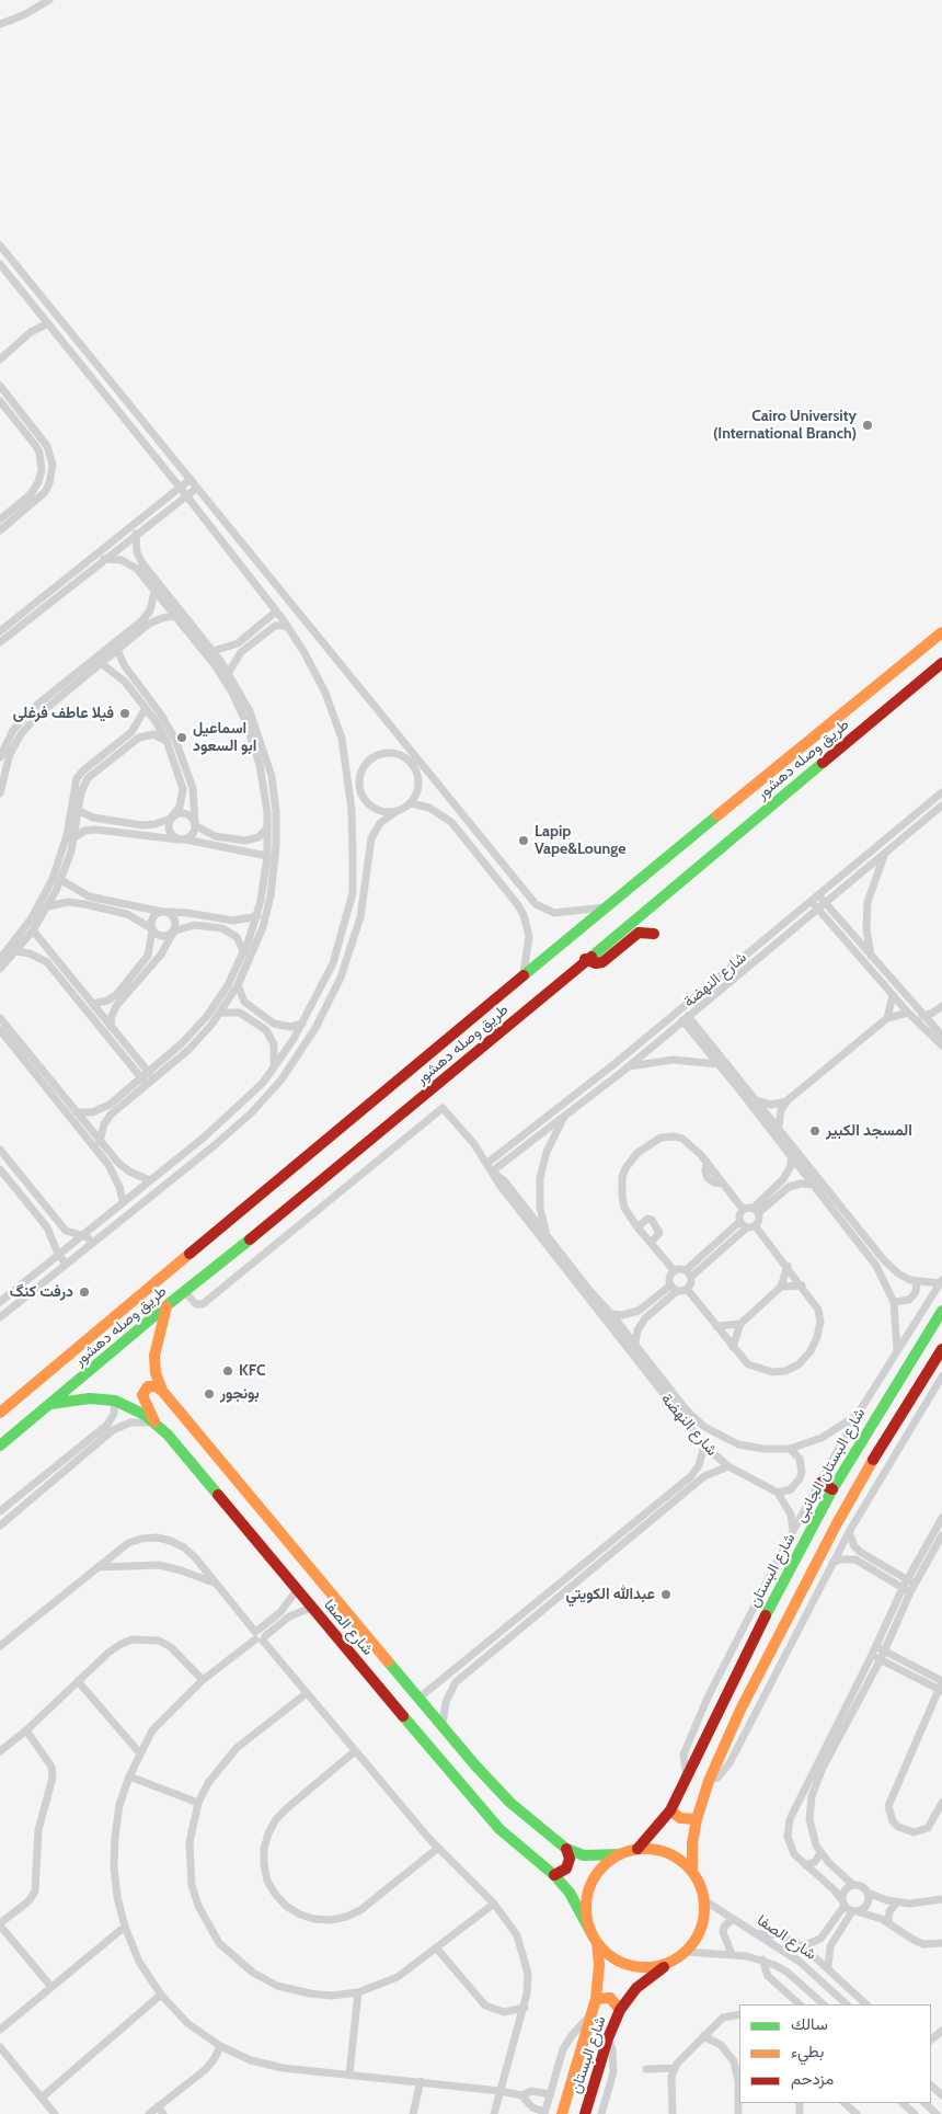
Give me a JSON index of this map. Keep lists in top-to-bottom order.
{
  "streets": {
    "street": [
      "طريق وصله دهشور",
      "شارع النهضة",
      "شارع البستان الجانبى",
      "شارع البستان",
      "شارع الصفا"
    ]
  },
  "crossings": [
    ["طريق وصله دهشور", "شارع الصفا"],
    ["شارع النهضة", "شارع البستان الجانبى"],
    ["شارع البستان الجانبى", "شارع البستان"],
    ["شارع البستان", "شارع الصفا"]
  ],
  "places": [
    "Cairo University (International Branch)",
    "فيلا عاطف فرغلى",
    "اسماعيل ابو السعود",
    "Lapip Vape&Lounge",
    "المسجد الكبير",
    "درفت كنگ",
    "KFC",
    "بونجور",
    "عبدالله الكويتي"
  ],
  "legend": ["سالك", "بطيء", "مزدحم"]
}
